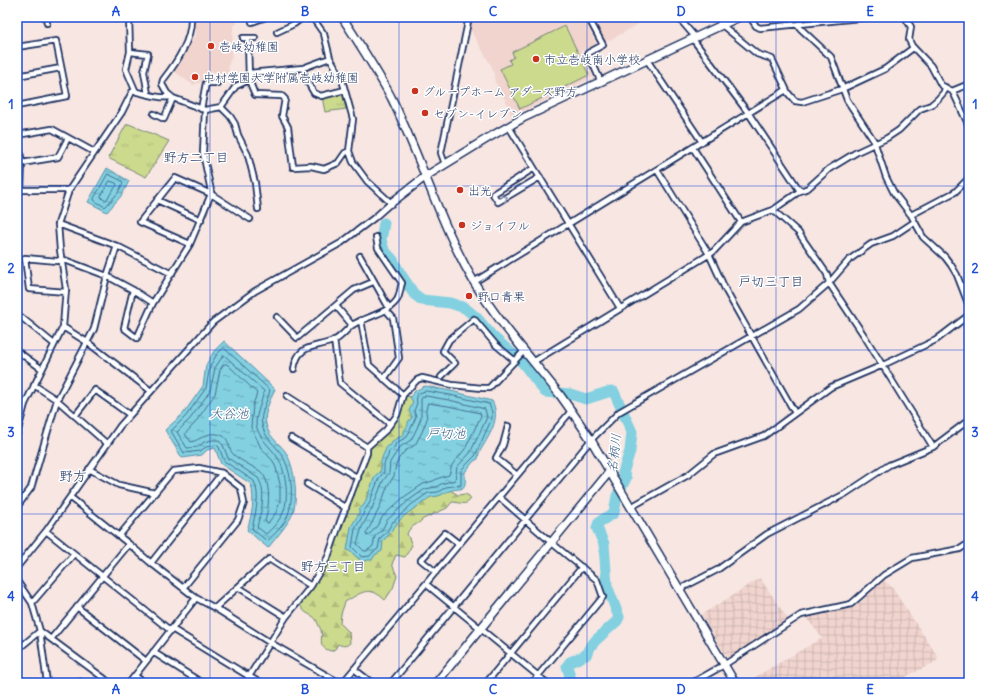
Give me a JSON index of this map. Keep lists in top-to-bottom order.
{
  "districts": [
    "野方二丁目",
    "戸切三丁目",
    "野方",
    "野方三丁目"
  ],
  "water": ["大谷池", "戸切池", "名柄川"],
  "places": [
    "壱岐幼稚園",
    "市立壱岐南小学校",
    "中村学園大学附属壱岐幼稚園",
    "グループホーム アダーズ野方",
    "セブン-イレブン",
    "出光",
    "ジョイフル",
    "野口青果"
  ],
  "grid": {
    "columns": [
      "A",
      "B",
      "C",
      "D",
      "E"
    ],
    "rows": [
      "1",
      "2",
      "3",
      "4"
    ]
  }
}
